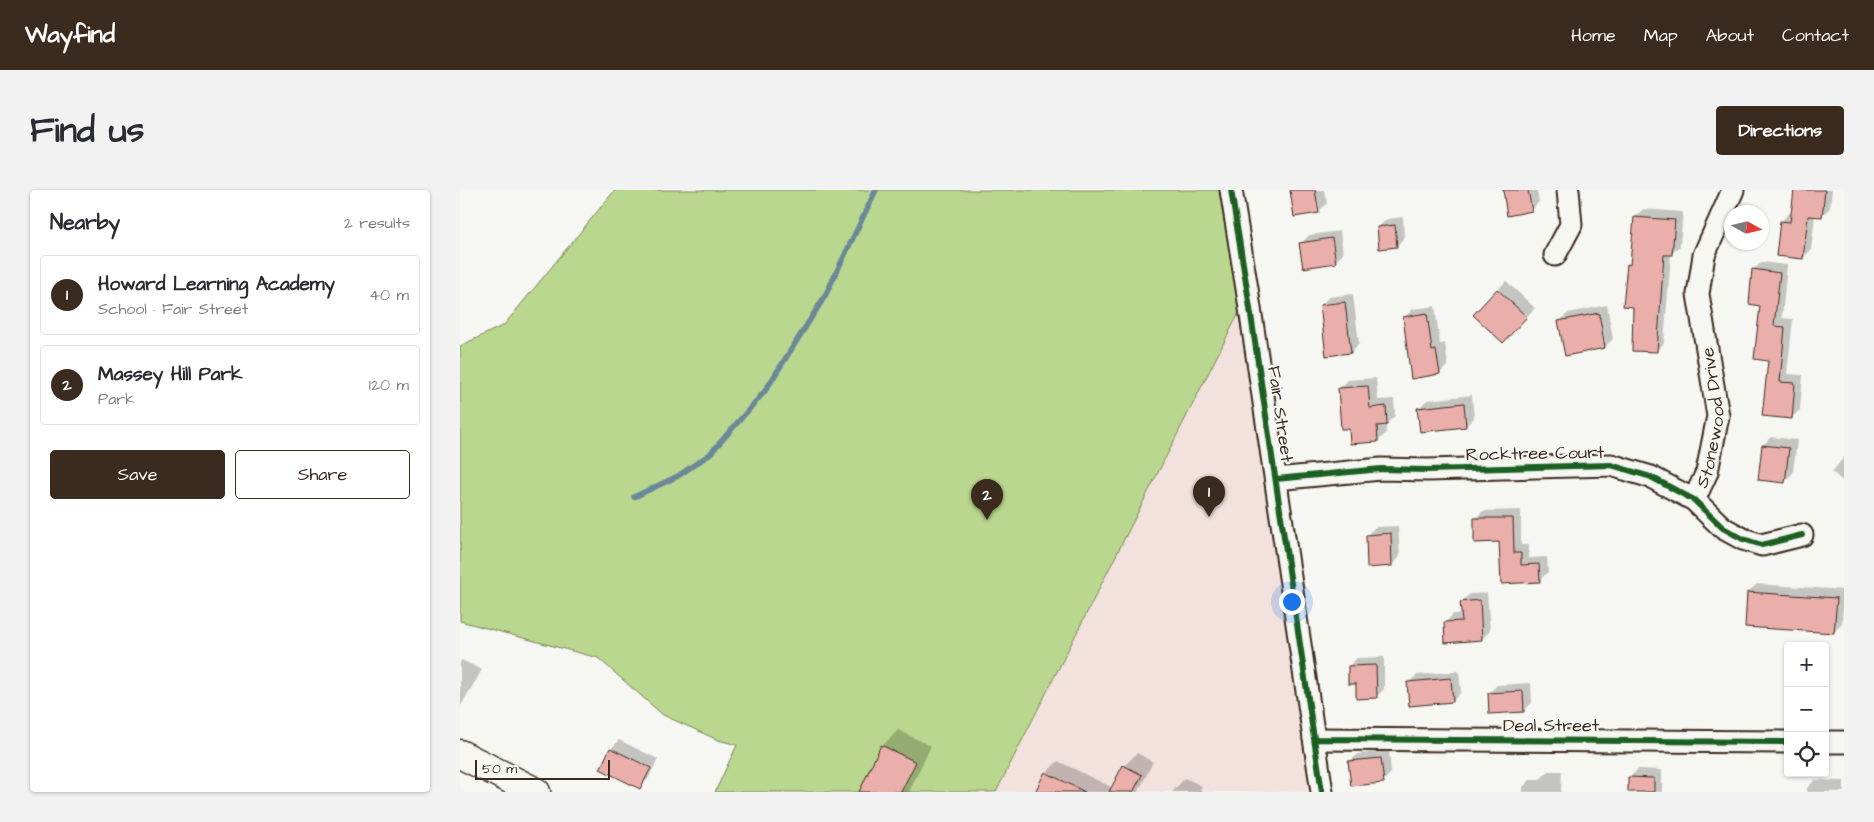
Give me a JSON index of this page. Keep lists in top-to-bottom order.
{
  "streets": {
    "street": [
      "Fair Street",
      "Stonewood Drive",
      "Rocktree Court",
      "Deal Street"
    ]
  },
  "crossings": [
    ["Fair Street", "Rocktree Court"],
    ["Fair Street", "Deal Street"],
    ["Stonewood Drive", "Rocktree Court"]
  ],
  "scale_bar": "50 m",
  "north": "right",
  "page": {
    "header": "Wayfind",
    "nav": [
      "Home",
      "Map",
      "About",
      "Contact"
    ],
    "title": "Find us",
    "buttons": [
      "Directions",
      ["Save", "Share"]
    ],
    "heading": ["Nearby", "2 results"],
    "list": [
      {
        "mark": "1",
        "name": "Howard Learning Academy",
        "note": "School · Fair Street",
        "value": "40 m"
      },
      {
        "mark": "2",
        "name": "Massey Hill Park",
        "note": "Park",
        "value": "120 m"
      }
    ],
    "pins": ["1", "2"],
    "map_buttons": ["+", "−"],
    "scale": "50 m"
  }
}
